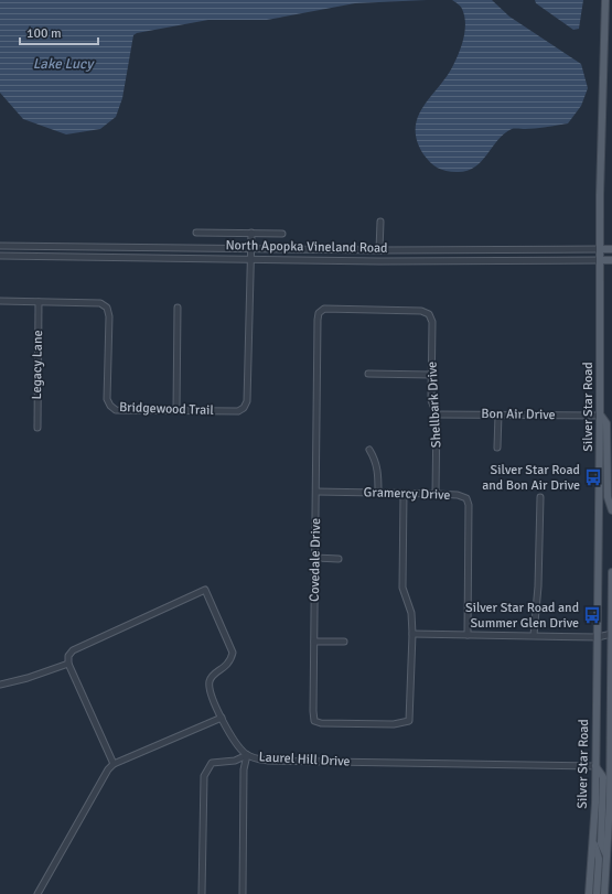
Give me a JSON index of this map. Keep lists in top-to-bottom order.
{
  "streets": {
    "main road": ["North Apopka Vineland Road", "Silver Star Road"],
    "street": [
      "Legacy Lane",
      "Shellbark Drive",
      "Bridgewood Trail",
      "Bon Air Drive",
      "Gramercy Drive",
      "Covedale Drive",
      "Laurel Hill Drive"
    ]
  },
  "crossings": [
    ["North Apopka Vineland Road", "Silver Star Road"],
    ["North Apopka Vineland Road", "Bridgewood Trail"],
    ["Legacy Lane", "Bridgewood Trail"],
    ["Shellbark Drive", "Bon Air Drive"],
    ["Shellbark Drive", "Gramercy Drive"],
    ["Shellbark Drive", "Covedale Drive"],
    ["Silver Star Road", "Bon Air Drive"],
    ["Silver Star Road", "Laurel Hill Drive"],
    ["Gramercy Drive", "Covedale Drive"]
  ],
  "water": ["Lake Lucy"],
  "places": {
    "bus stop": ["Silver Star Road and Bon Air Drive", "Silver Star Road and Summer Glen Drive"]
  },
  "scale_bar": "100 m"
}
